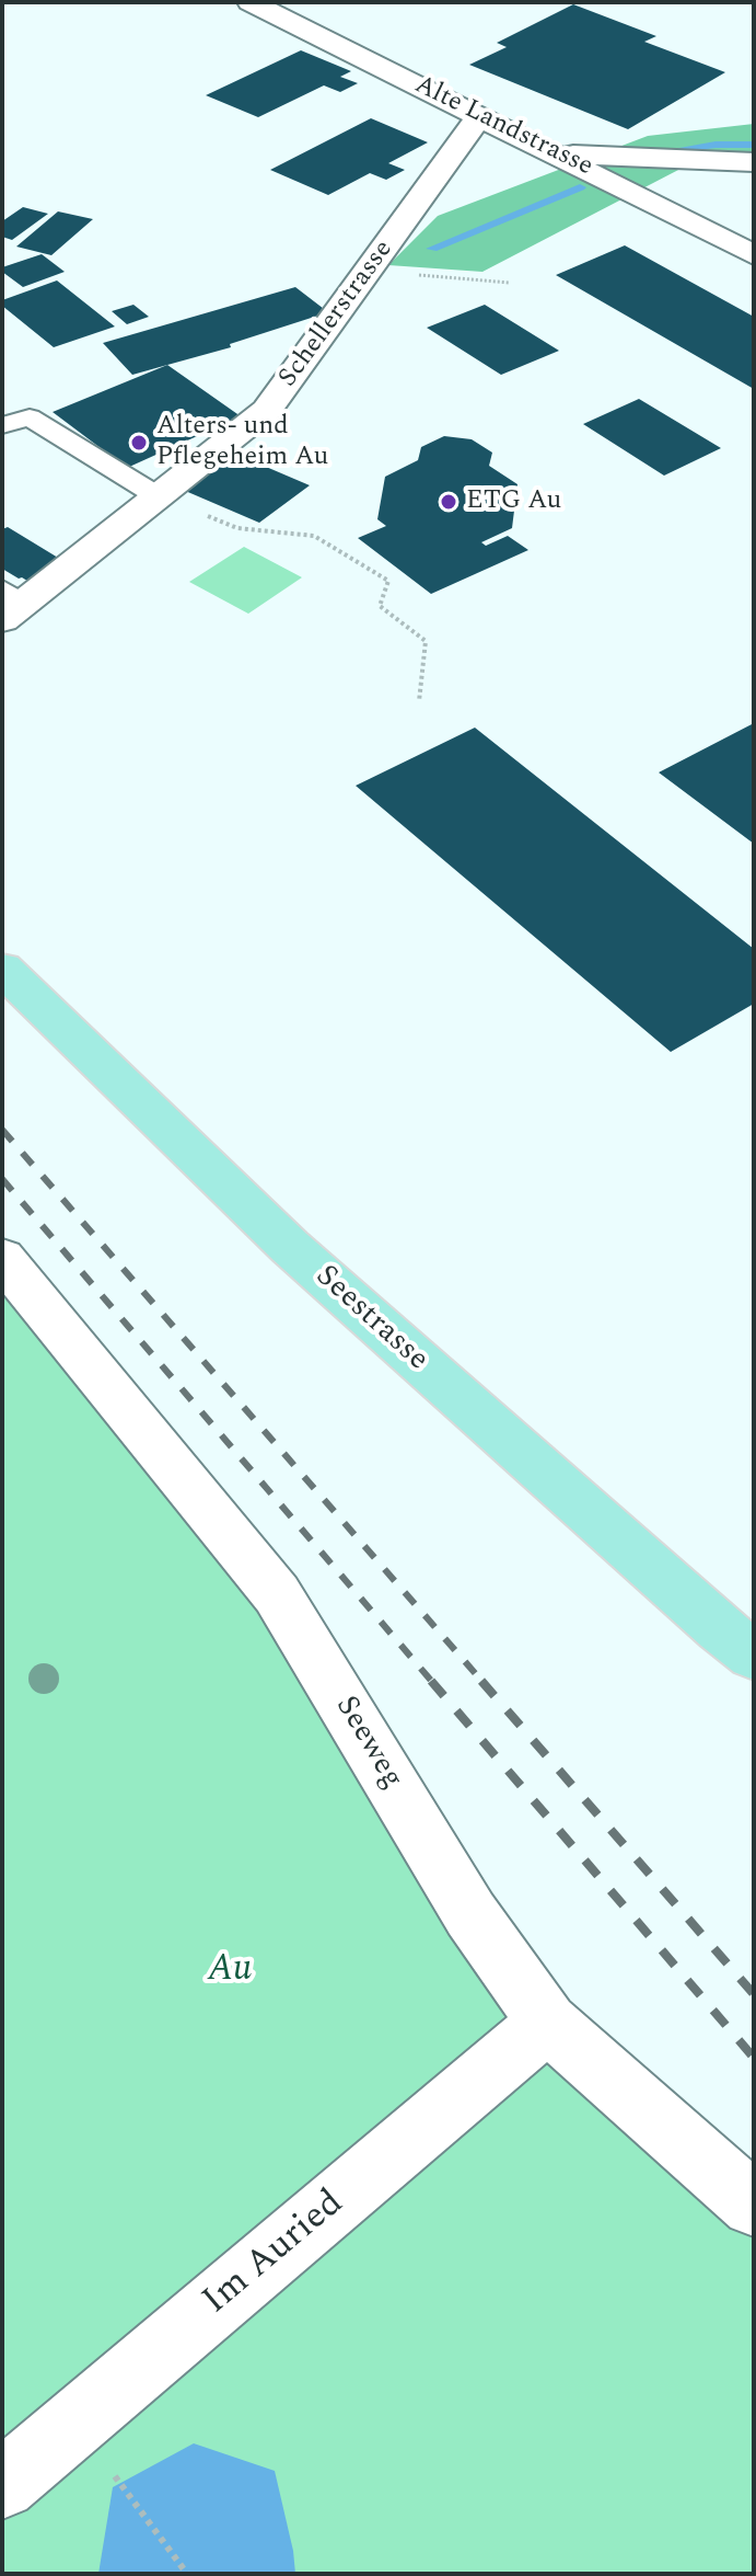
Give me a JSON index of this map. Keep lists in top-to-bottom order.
{
  "streets": {
    "main road": ["Seestrasse"],
    "street": [
      "Alte Landstrasse",
      "Schellerstrasse",
      "Seeweg",
      "Im Auried"
    ]
  },
  "crossings": [
    ["Alte Landstrasse", "Schellerstrasse"],
    ["Seeweg", "Im Auried"]
  ],
  "parks": ["Au"],
  "places": ["Alters- und Pflegeheim Au", "ETG Au"]
}
